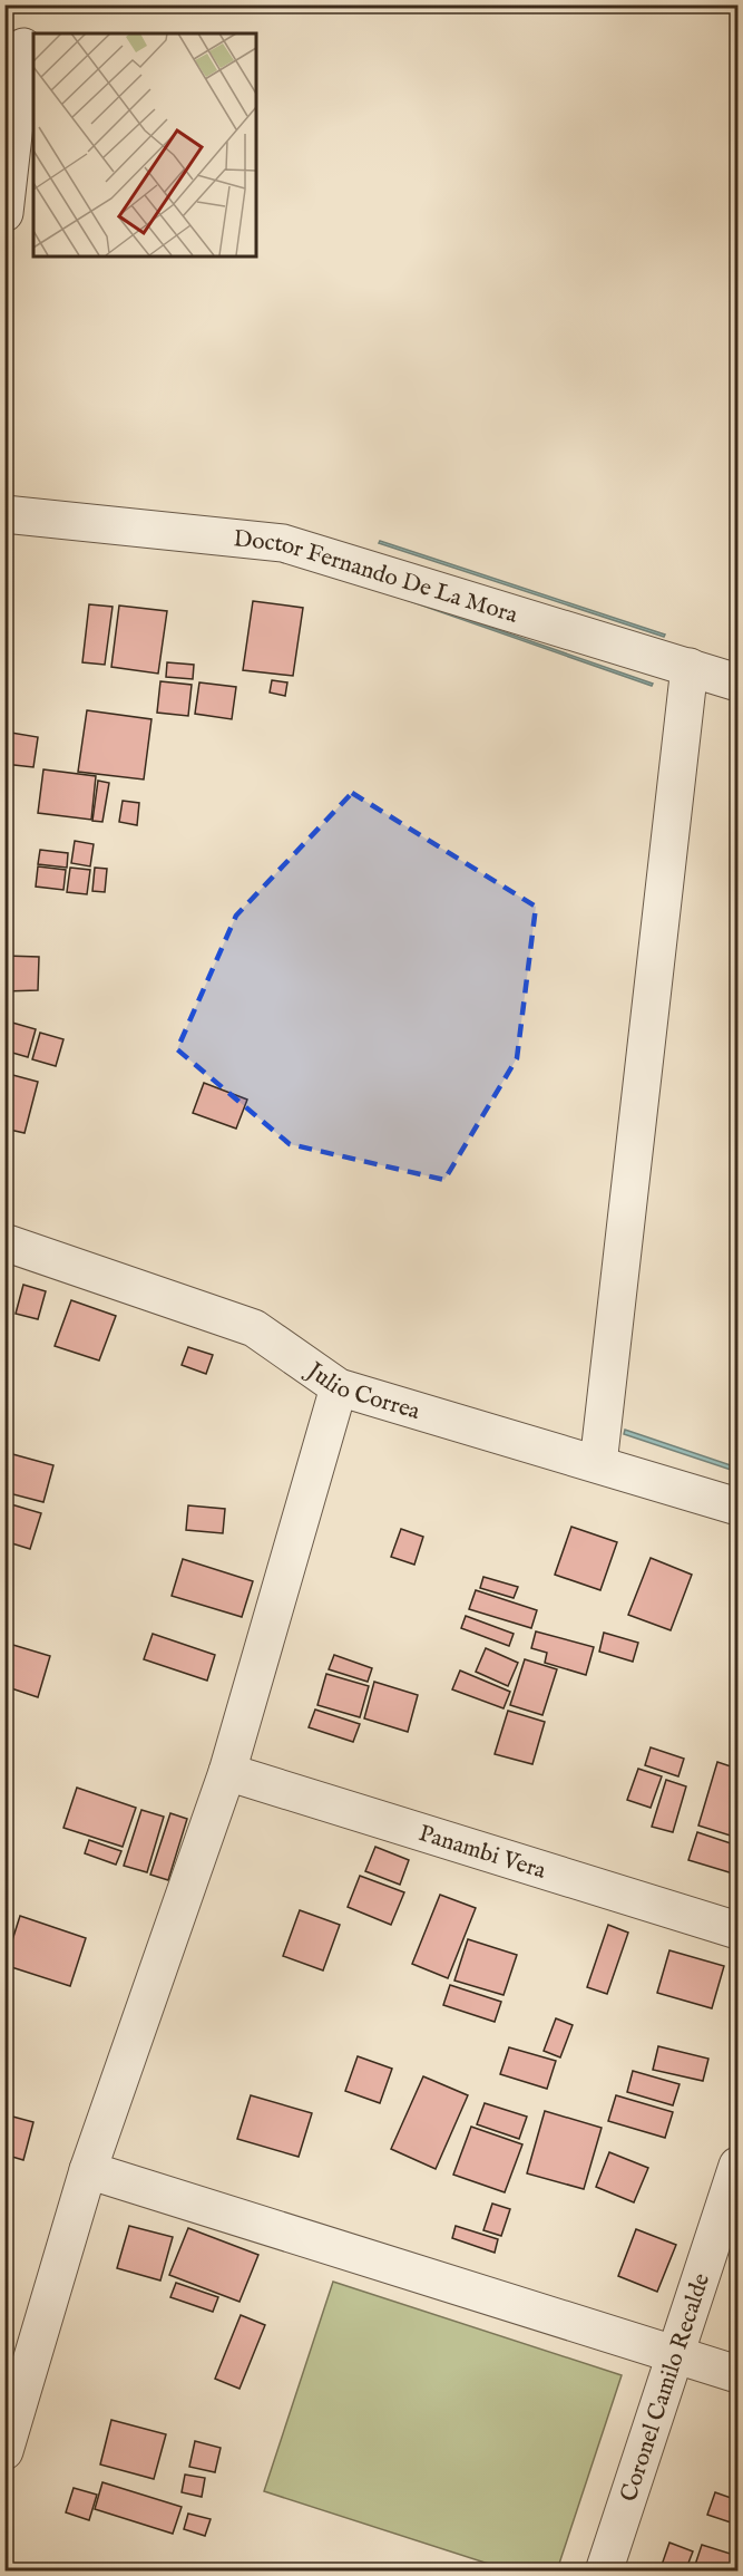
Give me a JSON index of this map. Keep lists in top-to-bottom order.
{
  "streets": {
    "street": [
      "Doctor Fernando De La Mora",
      "Julio Correa",
      "Panambi Vera",
      "Coronel Camilo Recalde"
    ]
  }
}
